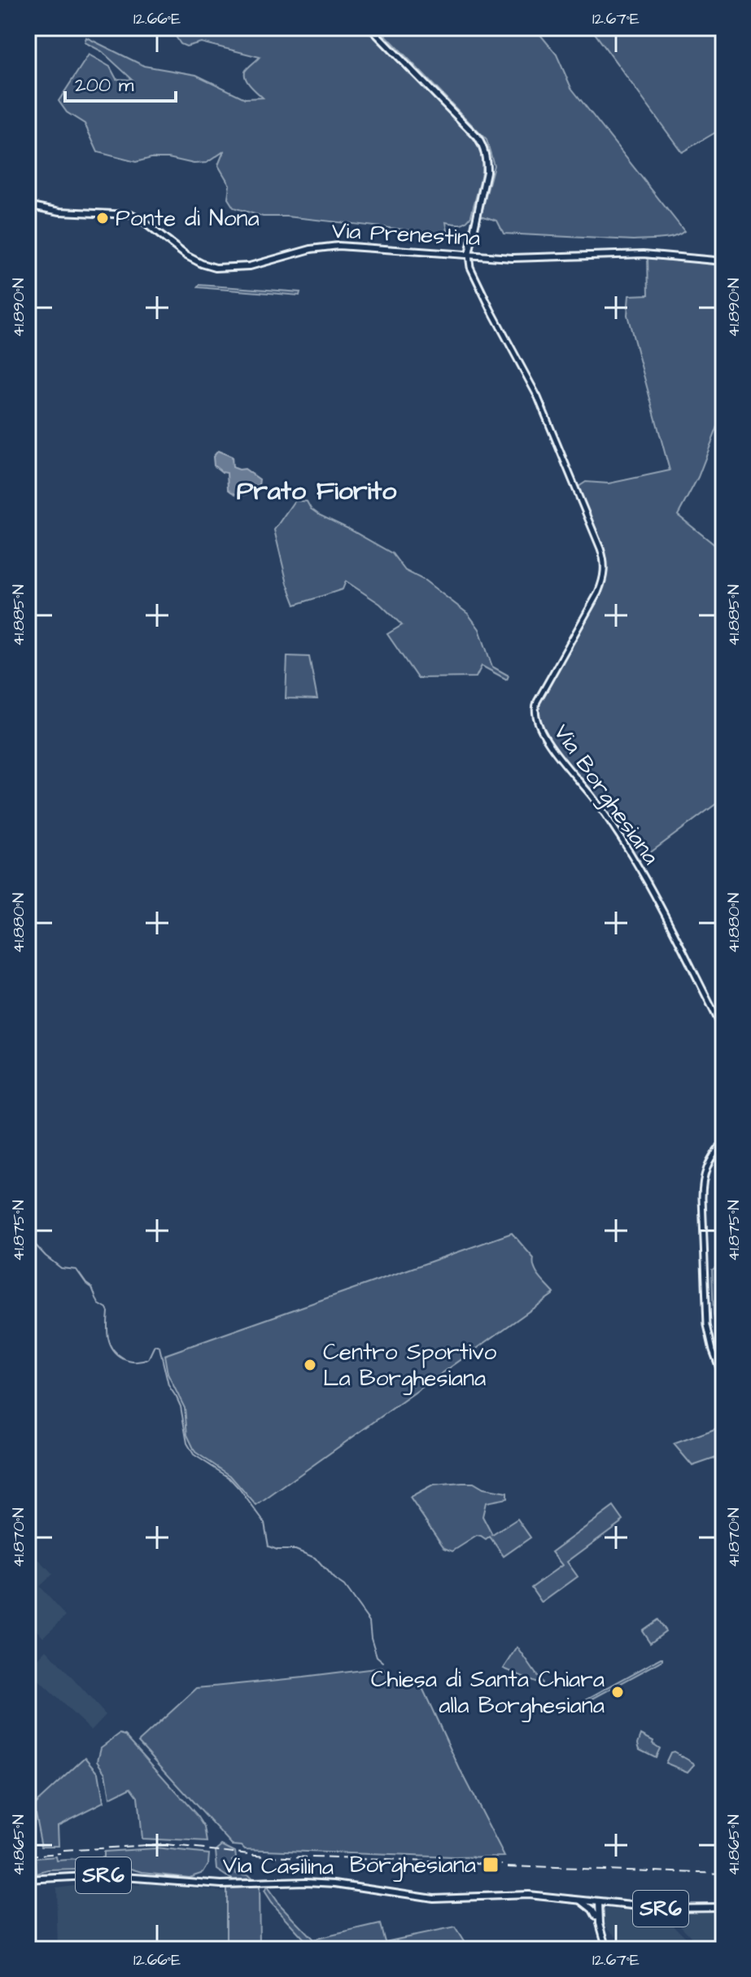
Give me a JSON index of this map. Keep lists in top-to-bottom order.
{
  "streets": {
    "main road": ["Via Prenestina", "Via Casilina", "SR6"],
    "street": ["Via Borghesiana"]
  },
  "crossings": [
    ["Via Prenestina", "Via Borghesiana"]
  ],
  "districts": ["Prato Fiorito"],
  "places": {
    "other": ["Ponte di Nona", "Centro Sportivo La Borghesiana", "Chiesa di Santa Chiara alla Borghesiana"],
    "transit": ["Borghesiana"]
  },
  "scale_bar": "200 m",
  "coordinates": [
    "12.66°E",
    "12.67°E",
    "41.890°N",
    "41.885°N",
    "41.880°N",
    "41.875°N",
    "41.870°N",
    "41.865°N"
  ]
}
